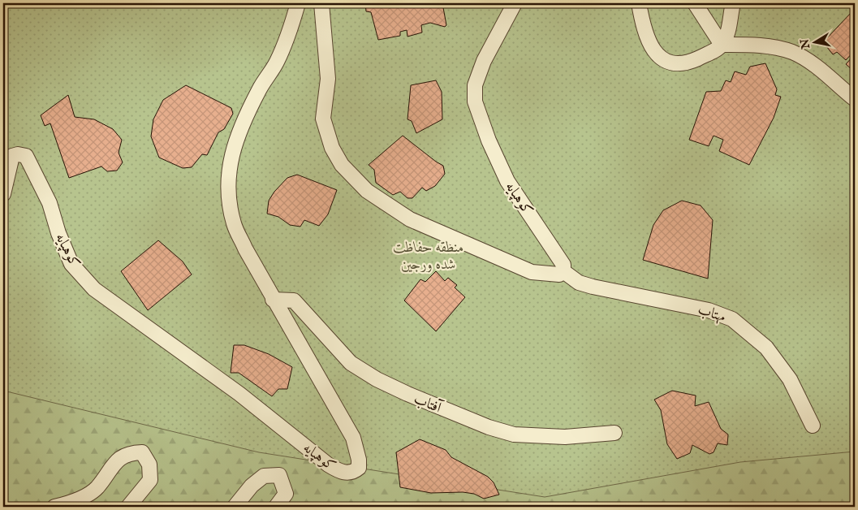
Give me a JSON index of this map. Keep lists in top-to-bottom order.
{
  "streets": {
    "street": ["کوهپایه", "مهتاب", "آفتاب"]
  },
  "crossings": [
    ["کوهپایه", "مهتاب"],
    ["کوهپایه", "آفتاب"]
  ],
  "parks": ["منطقه حفاظت شده ورجین"],
  "north": "left"
}
